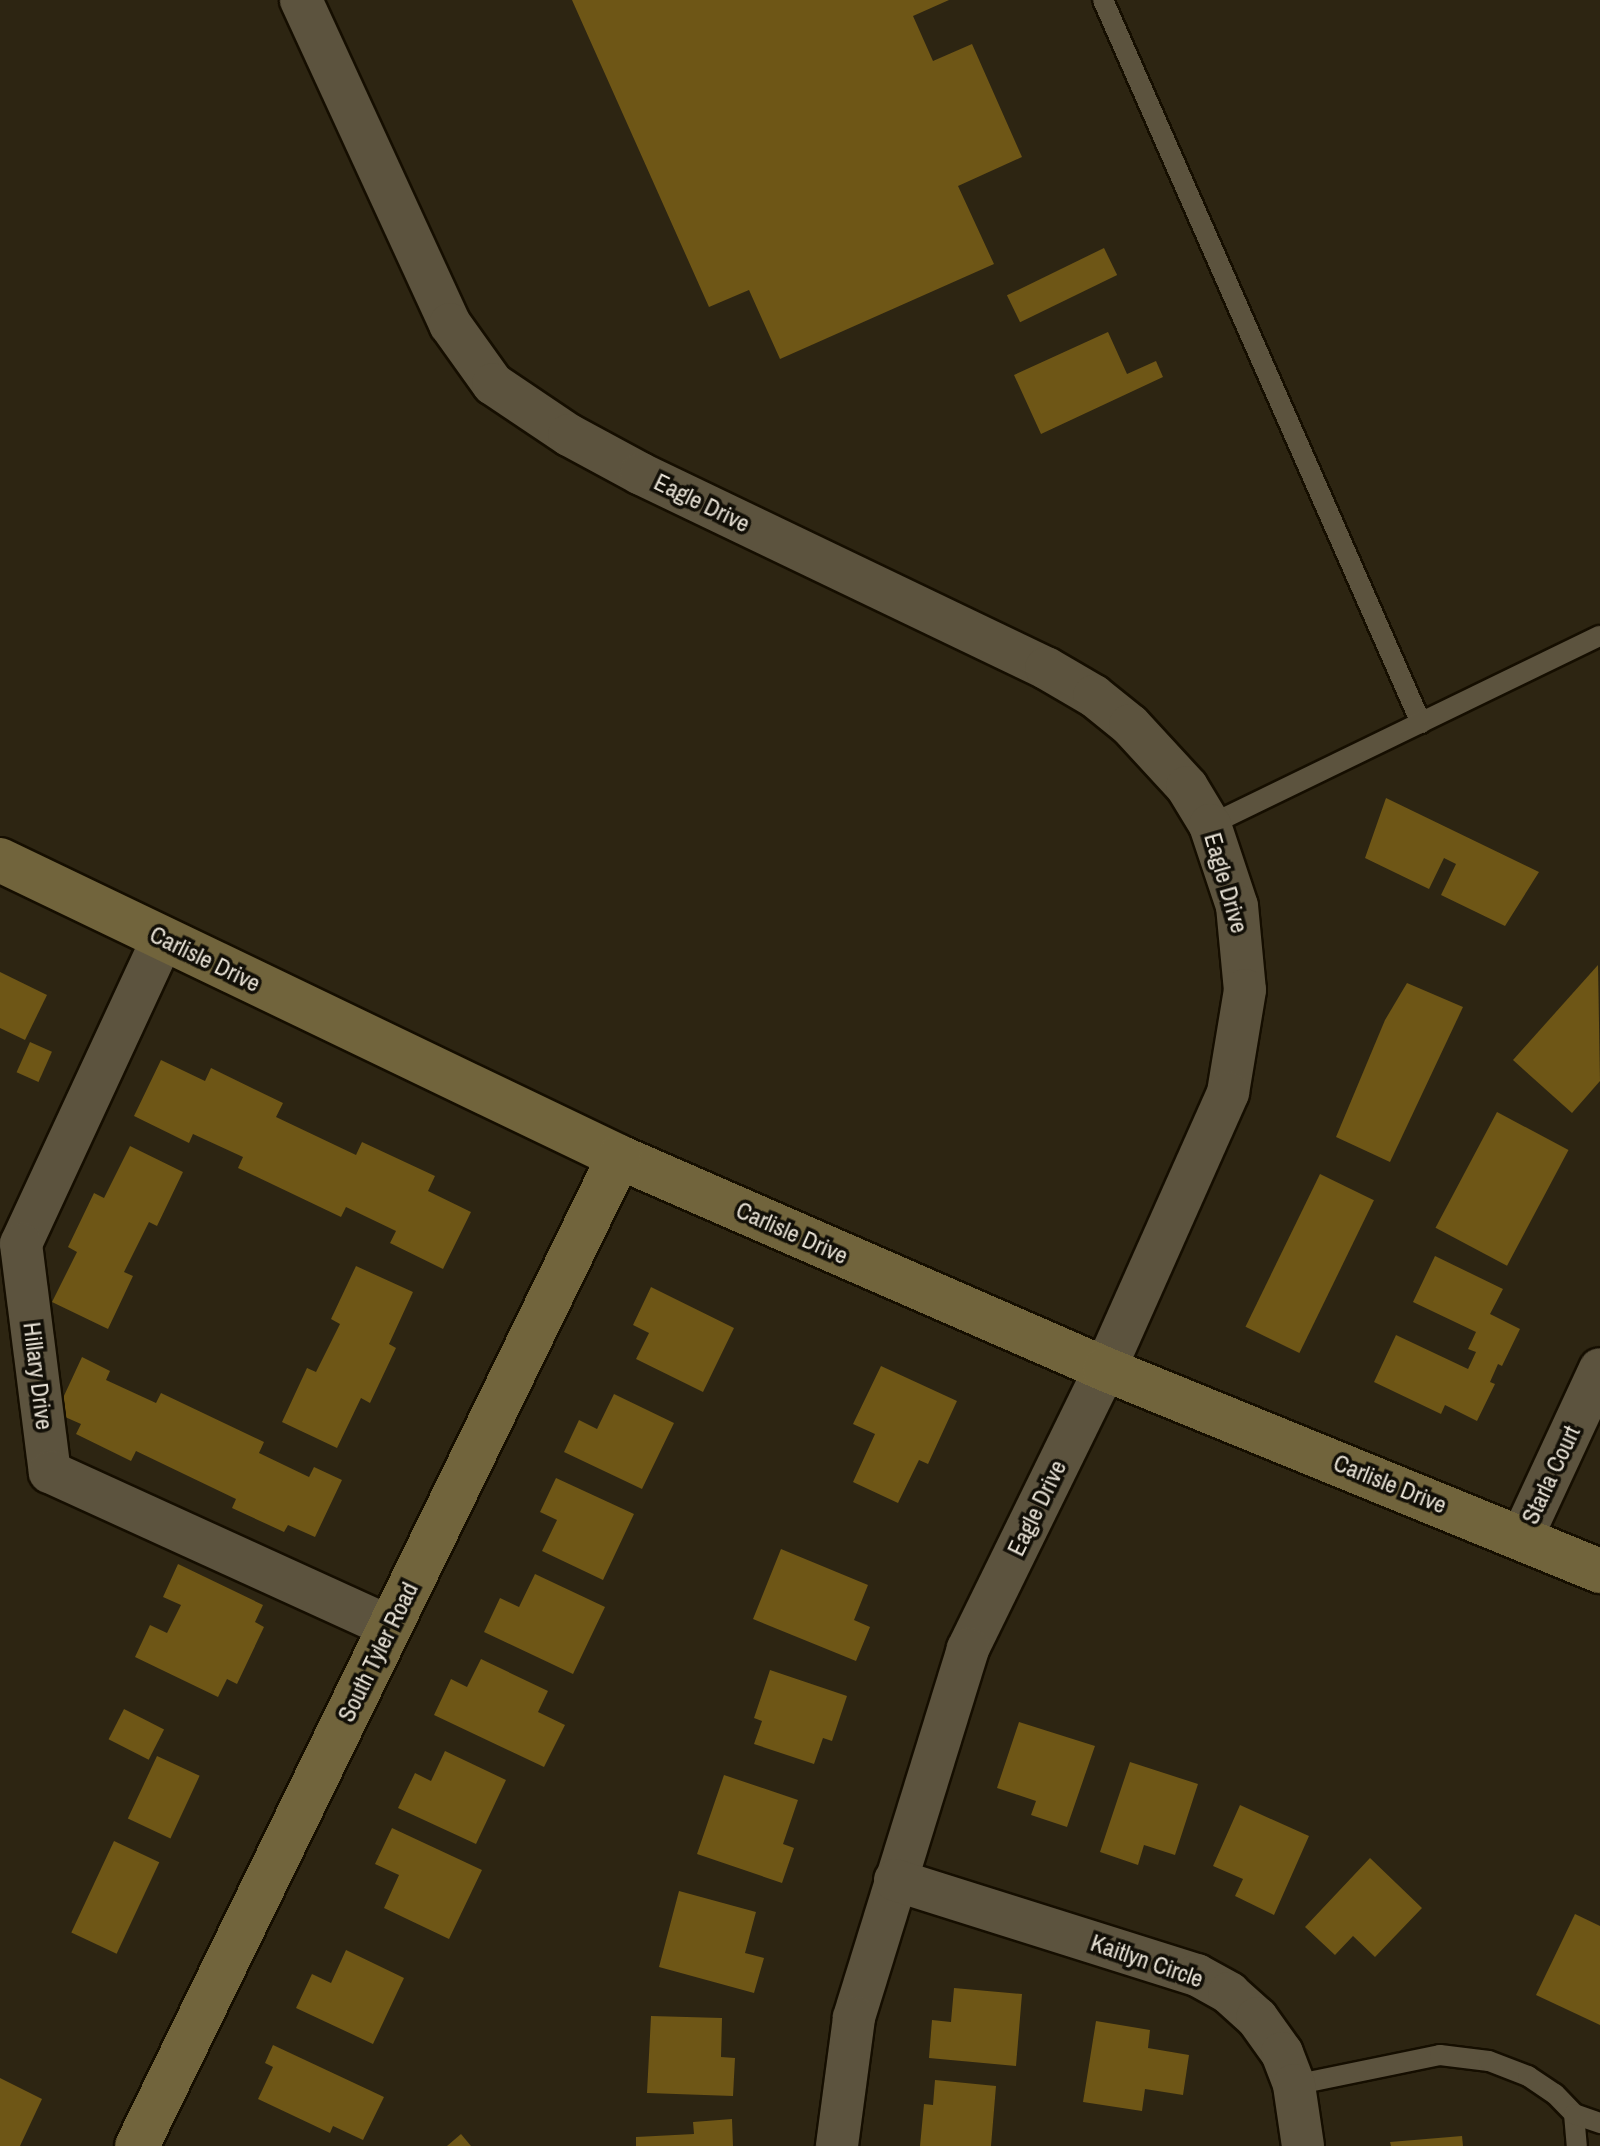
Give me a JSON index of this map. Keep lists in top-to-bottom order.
{
  "streets": {
    "street": [
      "Eagle Drive",
      "Carlisle Drive",
      "Hillary Drive",
      "Starla Court",
      "South Tyler Road",
      "Kaitlyn Circle"
    ]
  },
  "crossings": [
    ["Eagle Drive", "Carlisle Drive"],
    ["Eagle Drive", "Kaitlyn Circle"],
    ["Carlisle Drive", "Hillary Drive"],
    ["Carlisle Drive", "Starla Court"],
    ["Carlisle Drive", "South Tyler Road"],
    ["Hillary Drive", "South Tyler Road"]
  ]
}
